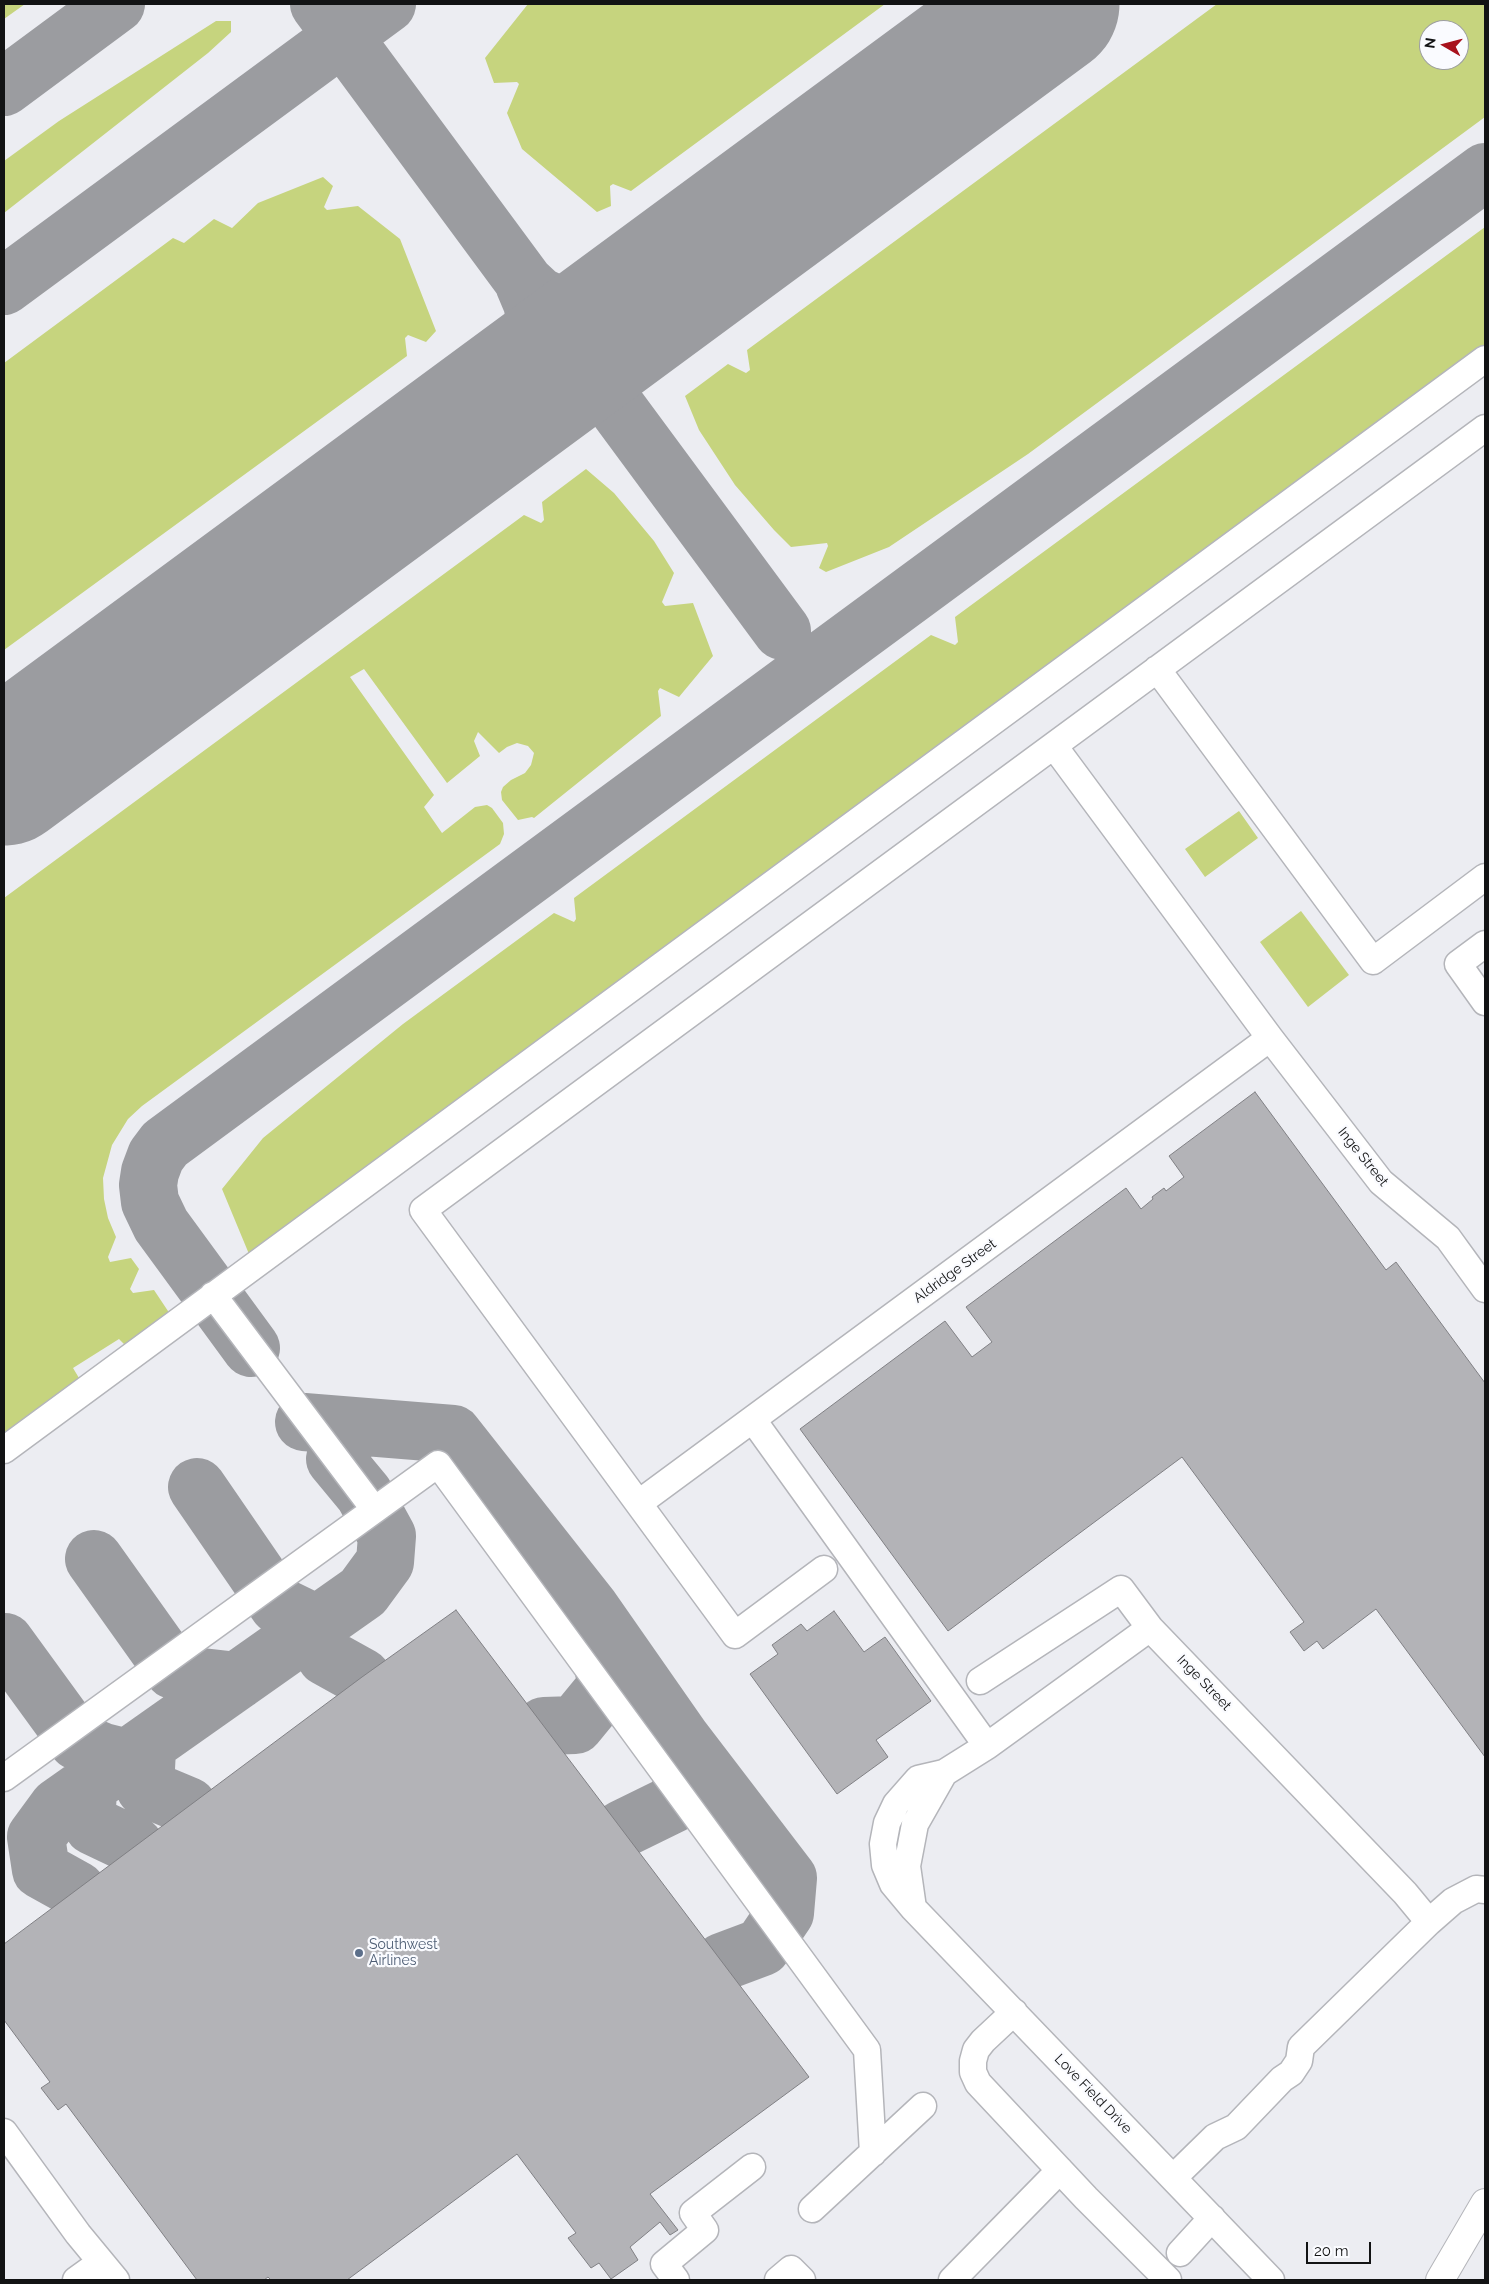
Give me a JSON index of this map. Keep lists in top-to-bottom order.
{
  "streets": {
    "street": ["Inge Street", "Aldridge Street", "Love Field Drive"]
  },
  "crossings": [
    ["Inge Street", "Aldridge Street"]
  ],
  "places": ["Southwest Airlines"],
  "scale_bar": "20 m",
  "north": "left"
}
